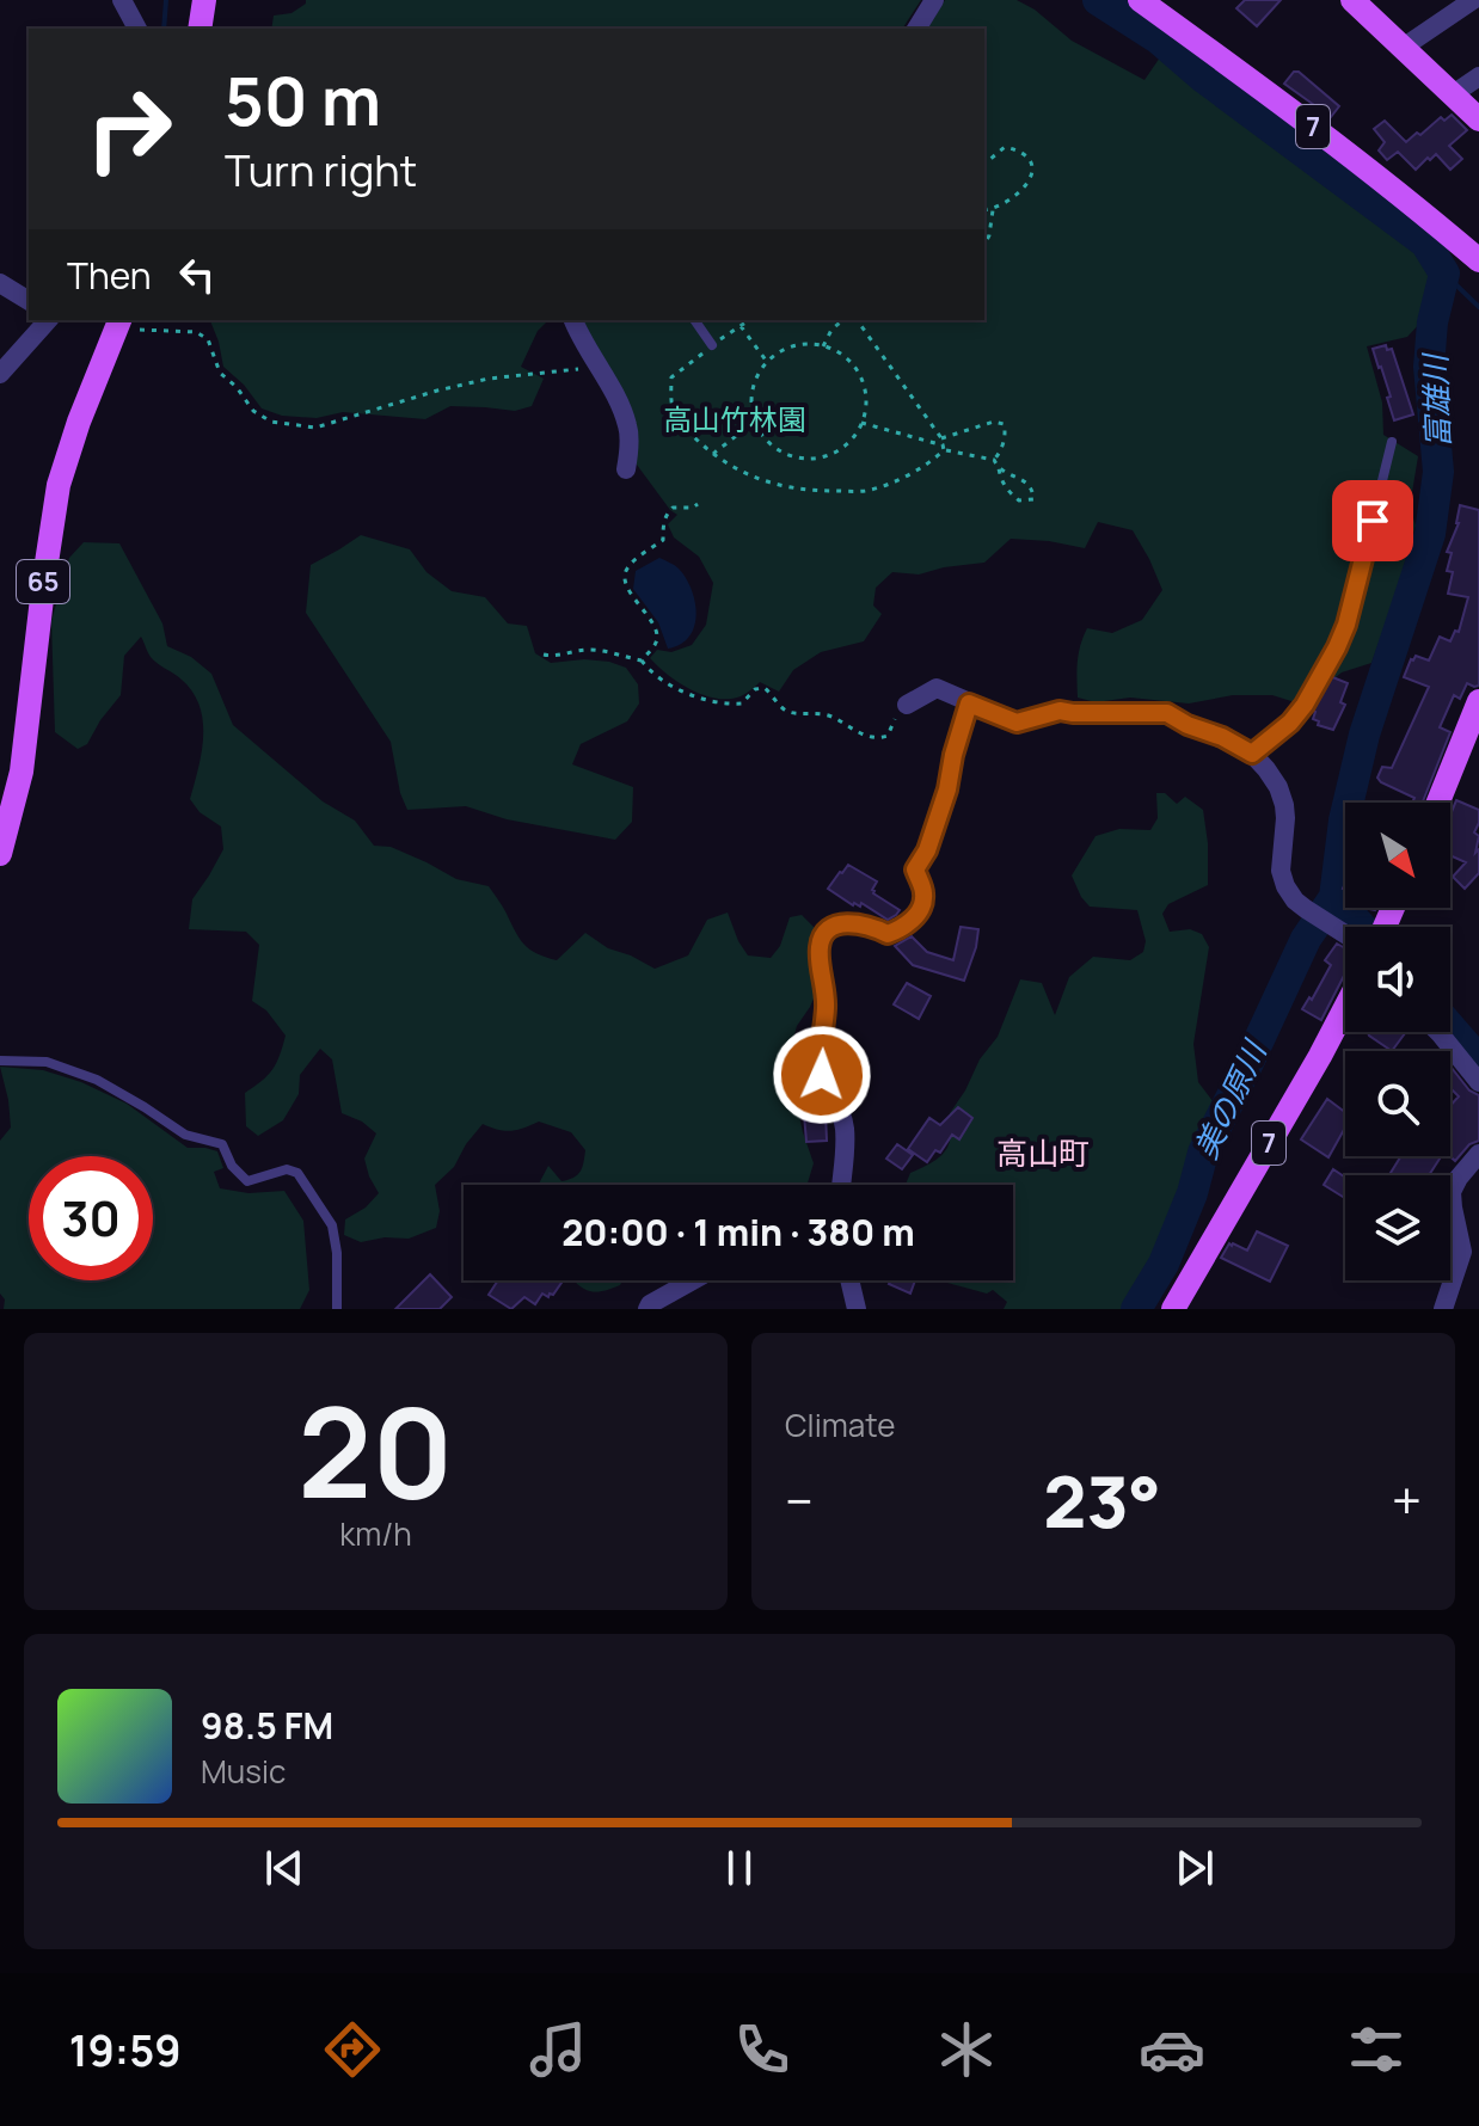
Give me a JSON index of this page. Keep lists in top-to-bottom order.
{
  "streets": {
    "main road": ["7", "65"]
  },
  "districts": ["高山町"],
  "water": ["富雄川", "美の原川"],
  "parks": ["高山竹林園"],
  "north": "bottom right",
  "page": {
    "turn": ["50 m", "Turn right"],
    "then": "Then",
    "limit": "30",
    "trip": "20:00 · 1 min · 380 m",
    "tile": [
      ["20", "km/h"],
      "Climate"
    ],
    "heat": ["−", "23°", "+"],
    "song": ["98.5 FM", "Music"],
    "tabs": "19:59"
  }
}
